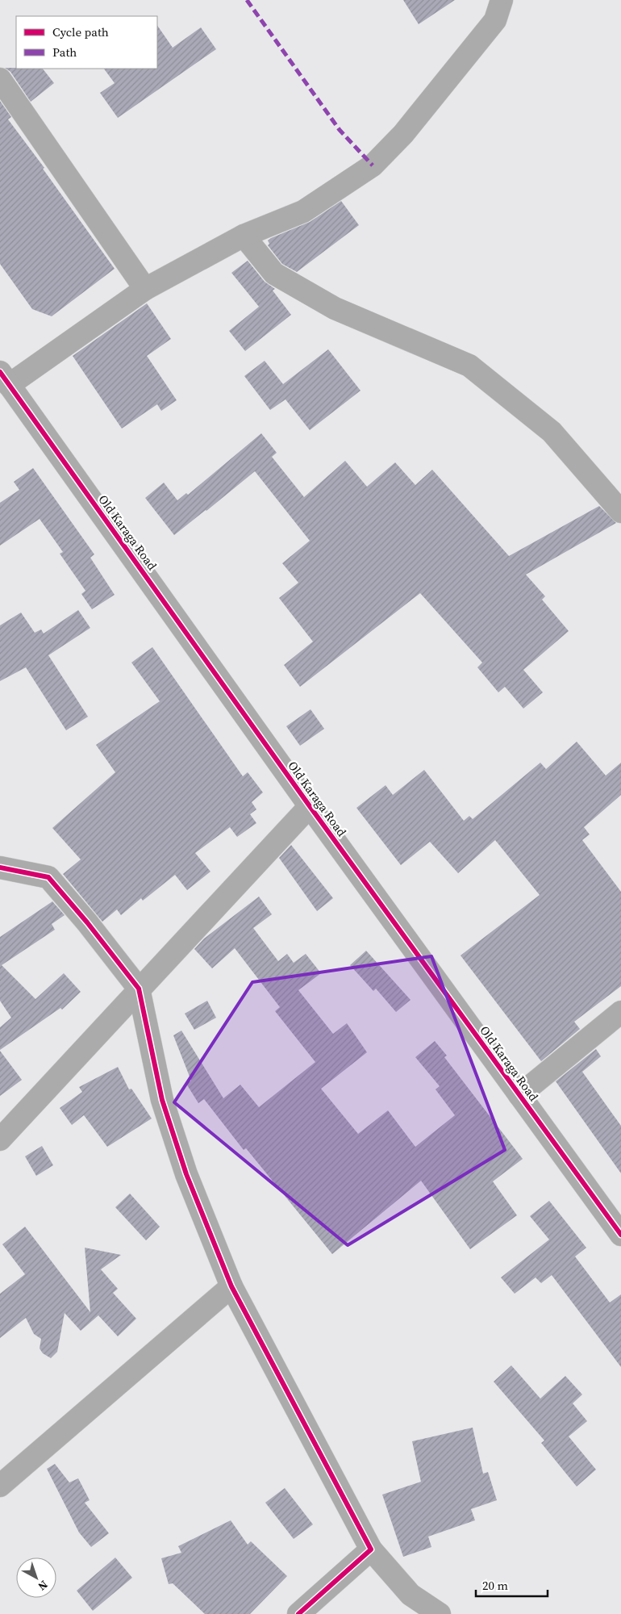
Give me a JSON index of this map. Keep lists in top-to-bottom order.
{
  "streets": {
    "street": ["Old Karaga Road"]
  },
  "legend": ["Cycle path", "Path"],
  "scale_bar": "20 m",
  "north": "bottom right"
}
